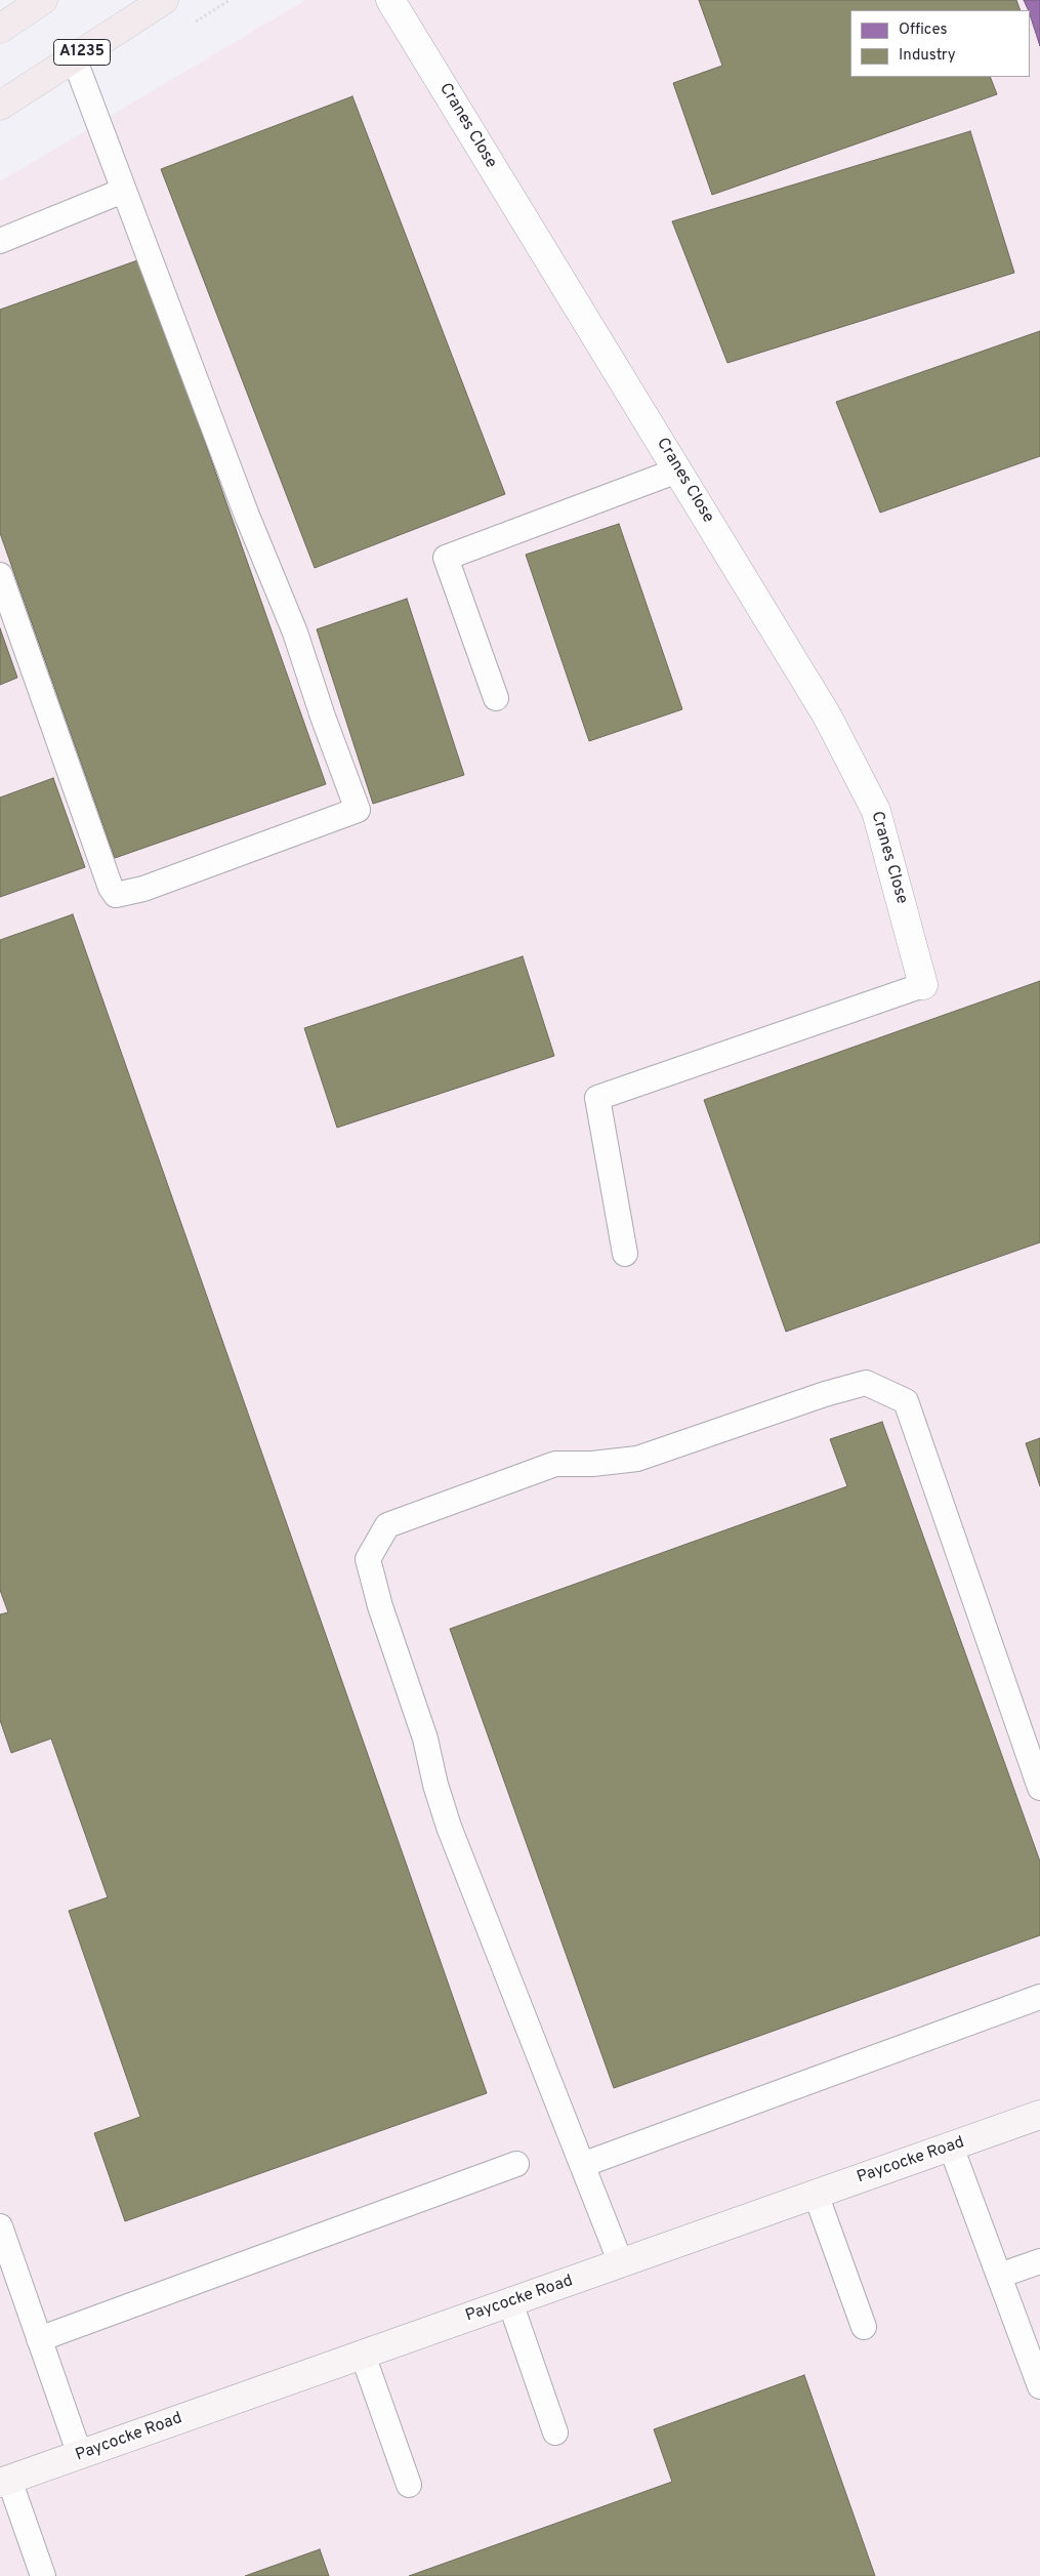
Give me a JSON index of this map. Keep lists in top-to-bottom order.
{
  "streets": {
    "main road": ["A1235"],
    "street": ["Cranes Close", "Paycocke Road"]
  },
  "legend": ["Offices", "Industry"]
}
